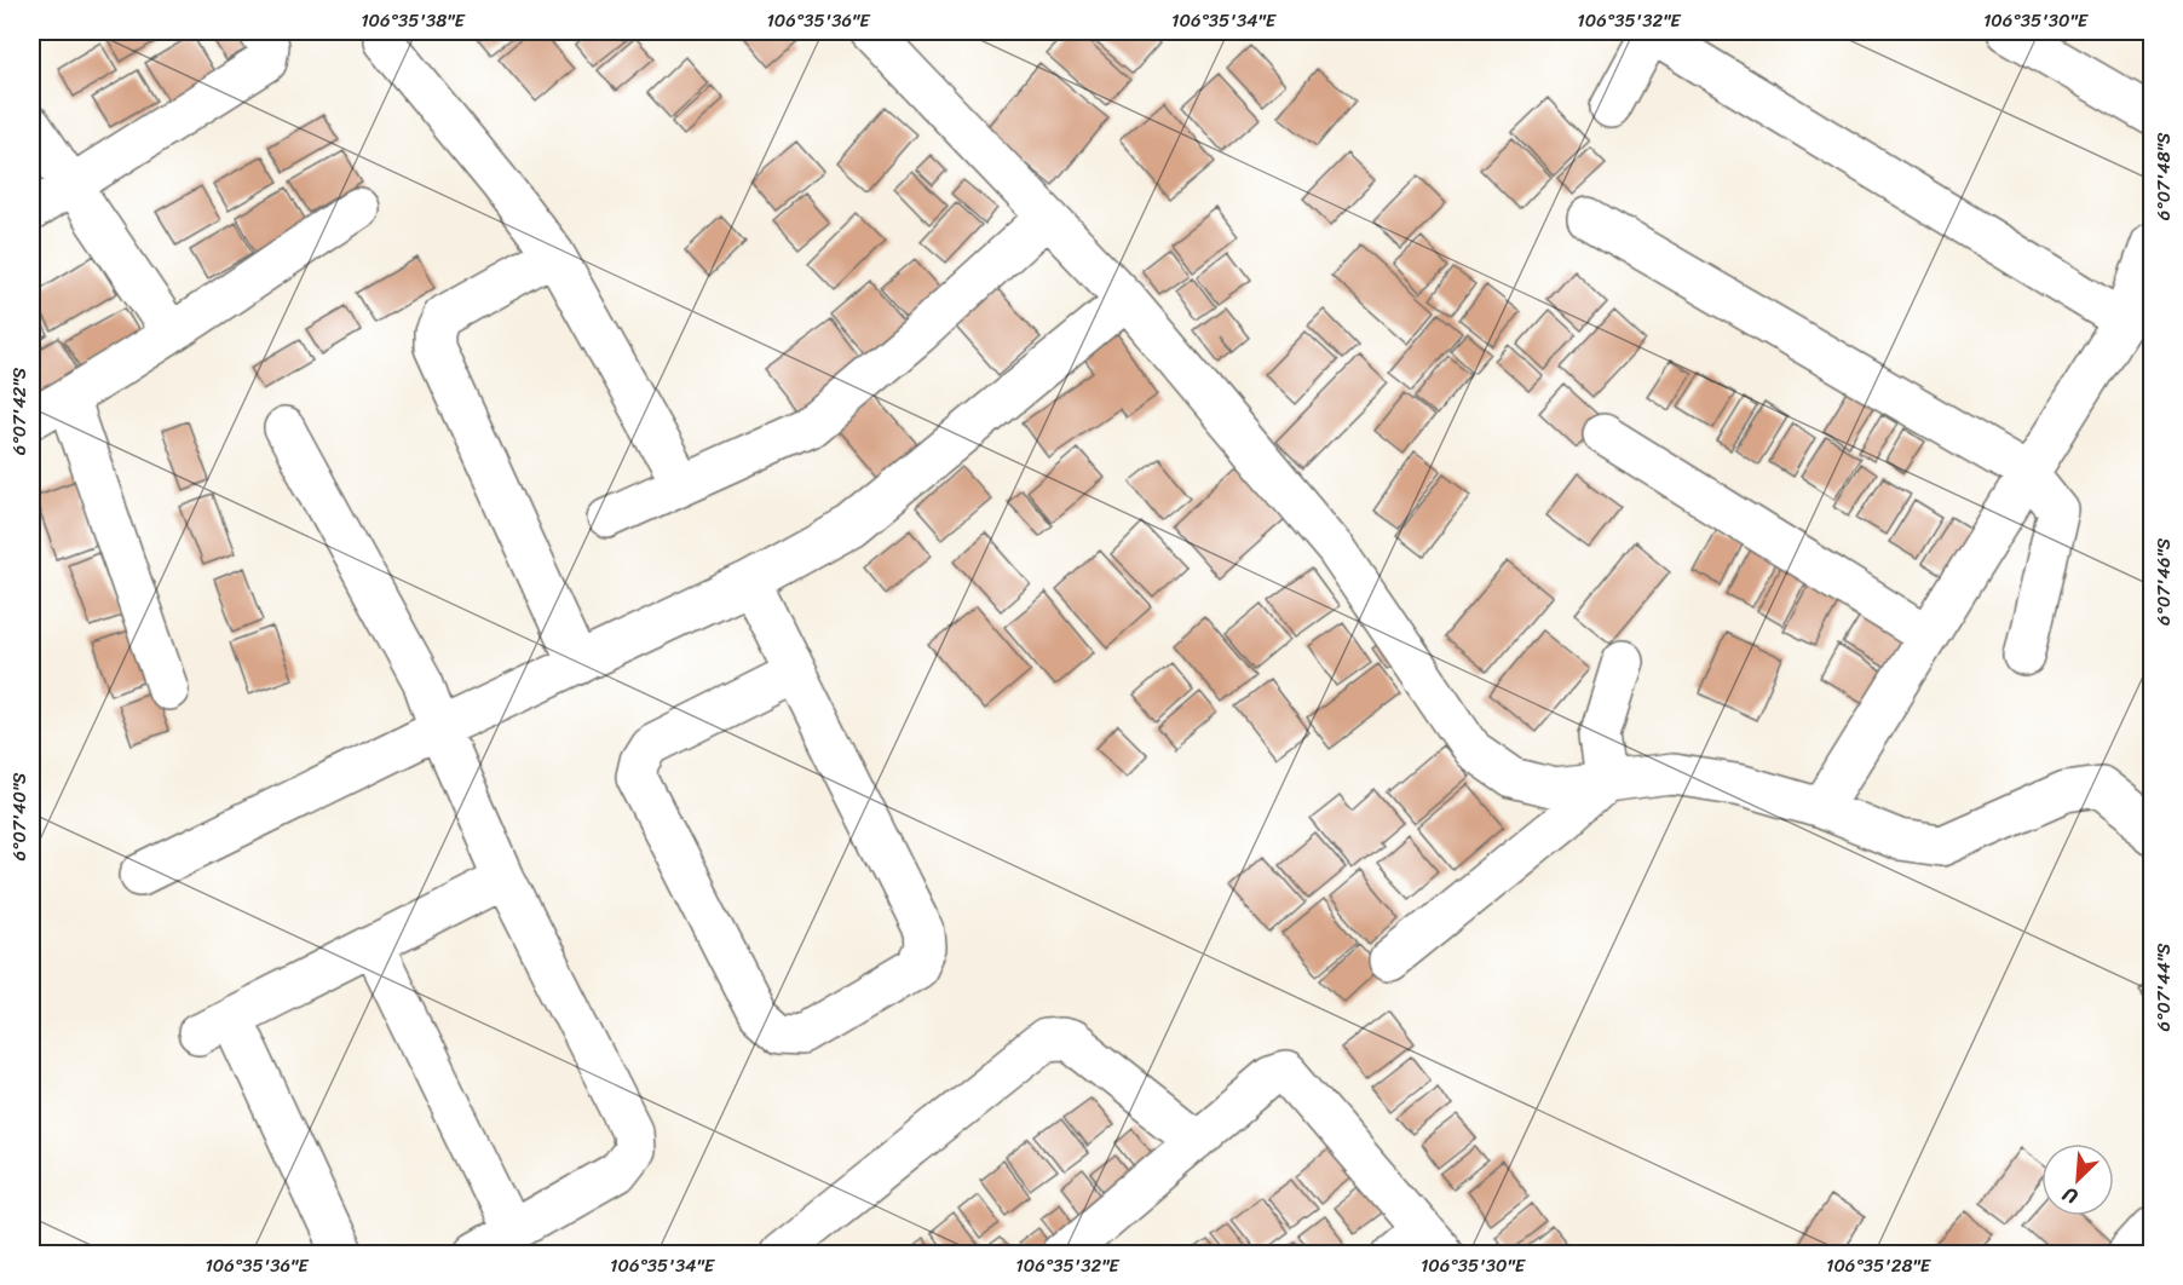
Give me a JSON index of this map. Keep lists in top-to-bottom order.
{
  "north": "bottom left",
  "coordinates": [
    "106°35'38\"E",
    "106°35'36\"E",
    "106°35'34\"E",
    "106°35'32\"E",
    "106°35'30\"E",
    "6°07'48\"S",
    "6°07'42\"S",
    "6°07'46\"S",
    "6°07'40\"S",
    "6°07'44\"S",
    "106°35'28\"E"
  ]
}
